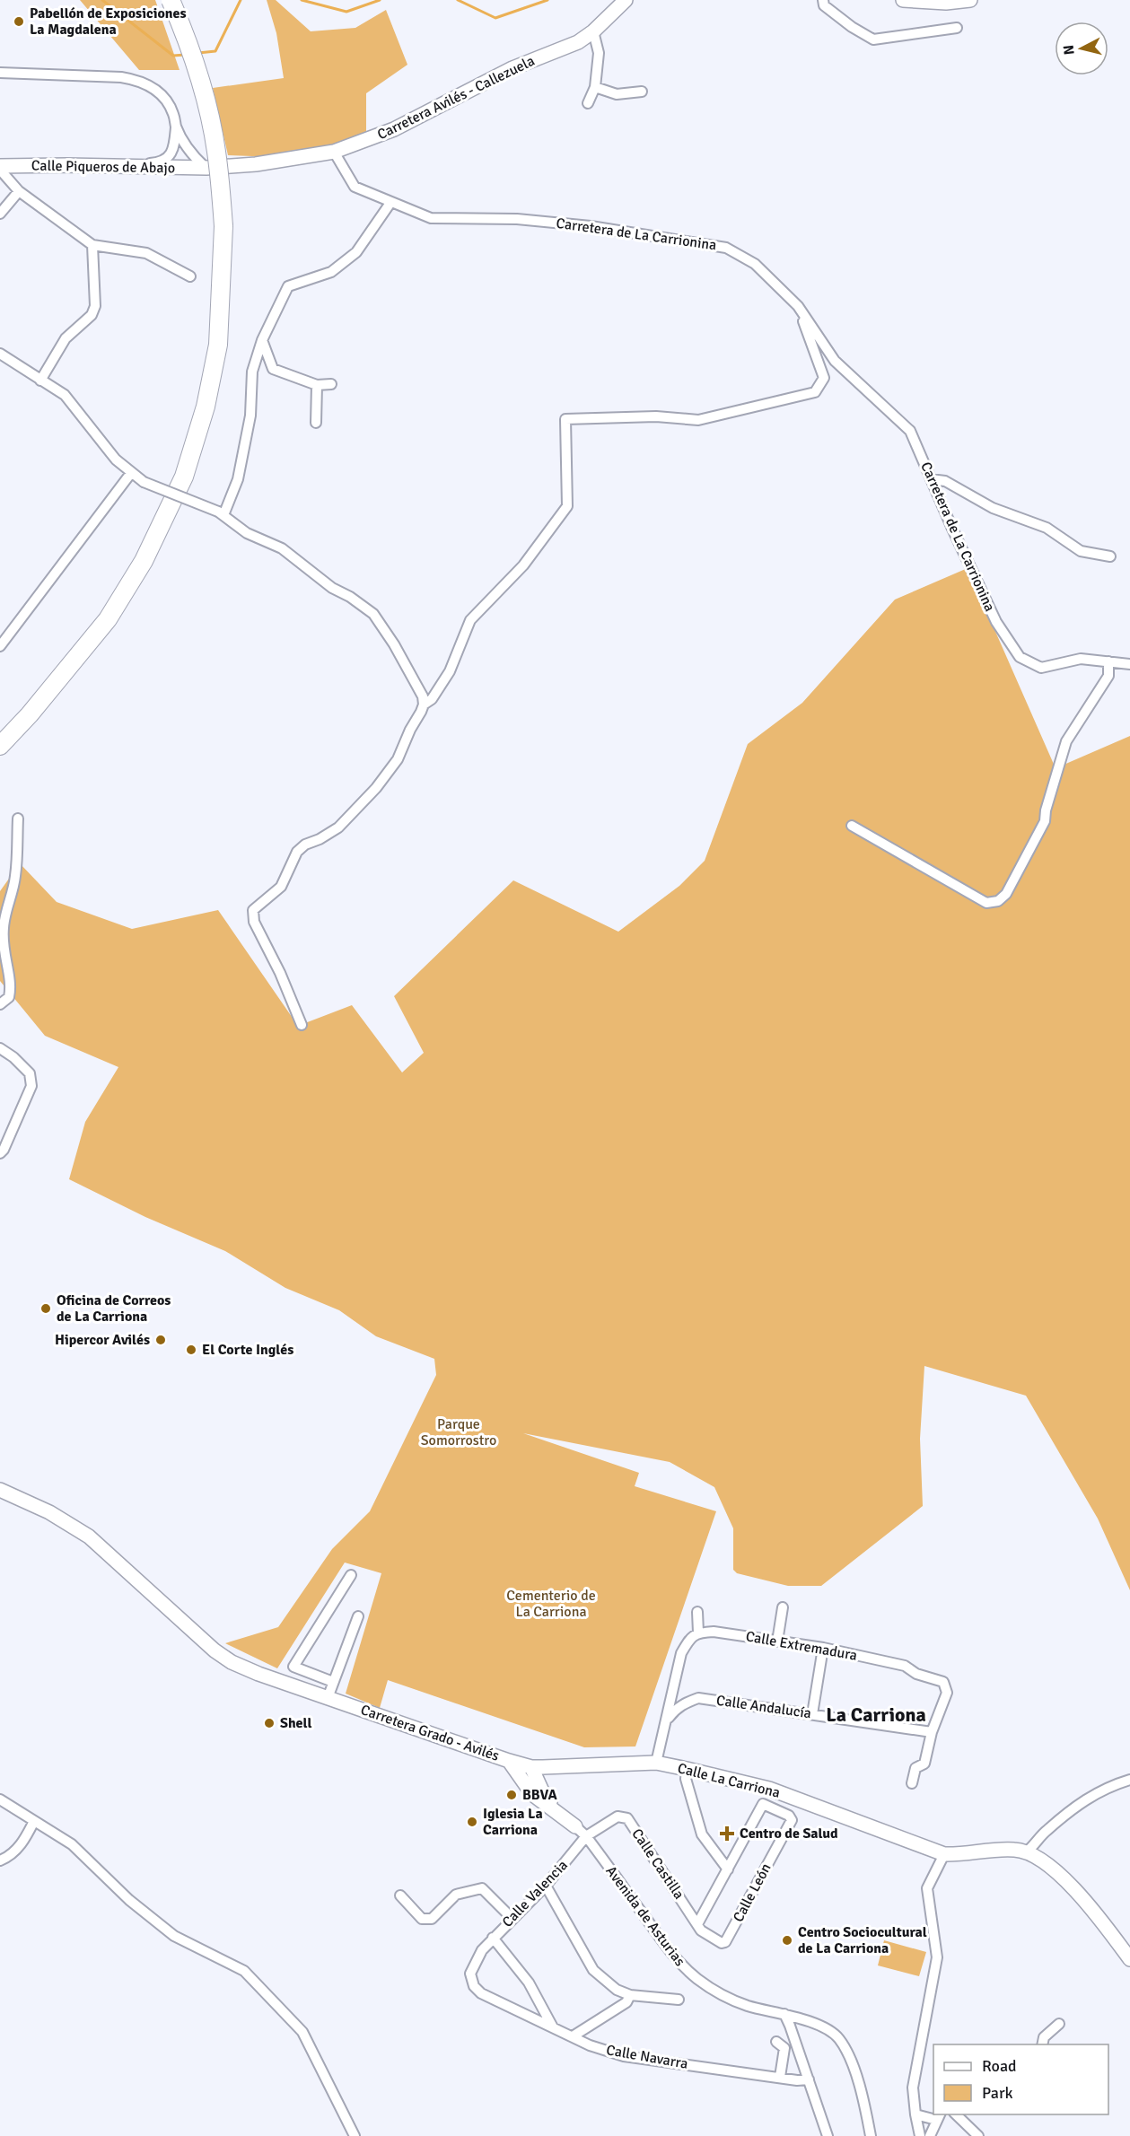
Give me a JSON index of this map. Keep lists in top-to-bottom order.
{
  "streets": {
    "main road": [
      "Carretera Avilés - Callezuela",
      "Calle Piqueros de Abajo",
      "Carretera Grado - Avilés",
      "Calle La Carriona",
      "Avenida de Asturias"
    ],
    "street": [
      "Carretera de La Carrionina",
      "Calle Extremadura",
      "Calle Andalucía",
      "Calle Castilla",
      "Calle León",
      "Calle Valencia",
      "Calle Navarra"
    ]
  },
  "crossings": [
    ["Carretera Avilés - Callezuela", "Calle Piqueros de Abajo"],
    ["Carretera Avilés - Callezuela", "Carretera de La Carrionina"],
    ["Calle Extremadura", "Calle Andalucía"],
    ["Carretera Grado - Avilés", "Calle La Carriona"],
    ["Carretera Grado - Avilés", "Avenida de Asturias"],
    ["Calle Castilla", "Calle León"],
    ["Calle Castilla", "Calle Valencia"],
    ["Calle Castilla", "Avenida de Asturias"],
    ["Calle Valencia", "Avenida de Asturias"],
    ["Calle Valencia", "Calle Navarra"]
  ],
  "districts": ["La Carriona"],
  "parks": ["Parque Somorrostro", "Cementerio de La Carriona"],
  "places": {
    "other": [
      "Pabellón de Exposiciones La Magdalena",
      "Oficina de Correos de La Carriona",
      "Hipercor Avilés",
      "El Corte Inglés",
      "Shell",
      "BBVA",
      "Iglesia La Carriona",
      "Centro Sociocultural de La Carriona"
    ],
    "health": ["Centro de Salud"]
  },
  "legend": ["Road", "Park"],
  "north": "left"
}
